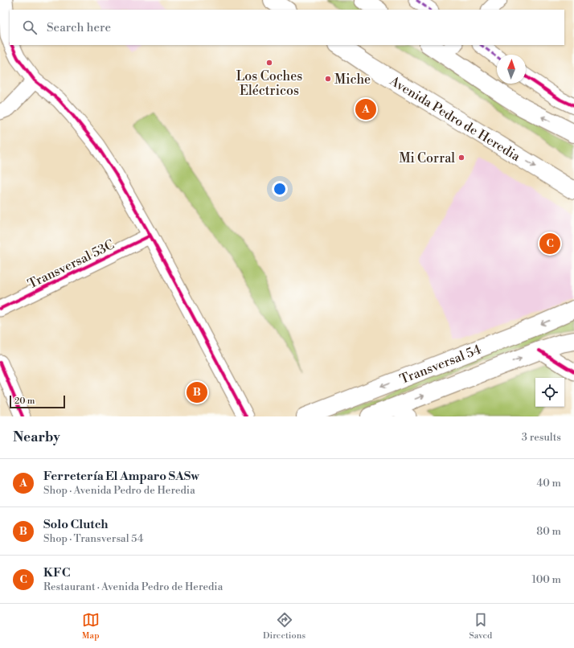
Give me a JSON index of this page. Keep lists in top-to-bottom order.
{
  "streets": {
    "main road": ["Avenida Pedro de Heredia", "Transversal 54"],
    "street": ["Transversal 53C"]
  },
  "places": ["Los Coches Eléctricos", "Miche", "Mi Corral"],
  "scale_bar": "20 m",
  "north": "top",
  "page": {
    "search": "Search here",
    "pins": ["A", "C", "B"],
    "scale": "20 m",
    "heading": ["Nearby", "3 results"],
    "list": [
      {
        "mark": "A",
        "name": "Ferretería El Amparo SASw",
        "note": "Shop · Avenida Pedro de Heredia",
        "value": "40 m"
      },
      {
        "mark": "B",
        "name": "Solo Clutch",
        "note": "Shop · Transversal 54",
        "value": "80 m"
      },
      {
        "mark": "C",
        "name": "KFC",
        "note": "Restaurant · Avenida Pedro de Heredia",
        "value": "100 m"
      }
    ],
    "nav": ["Map", "Directions", "Saved"]
  }
}
